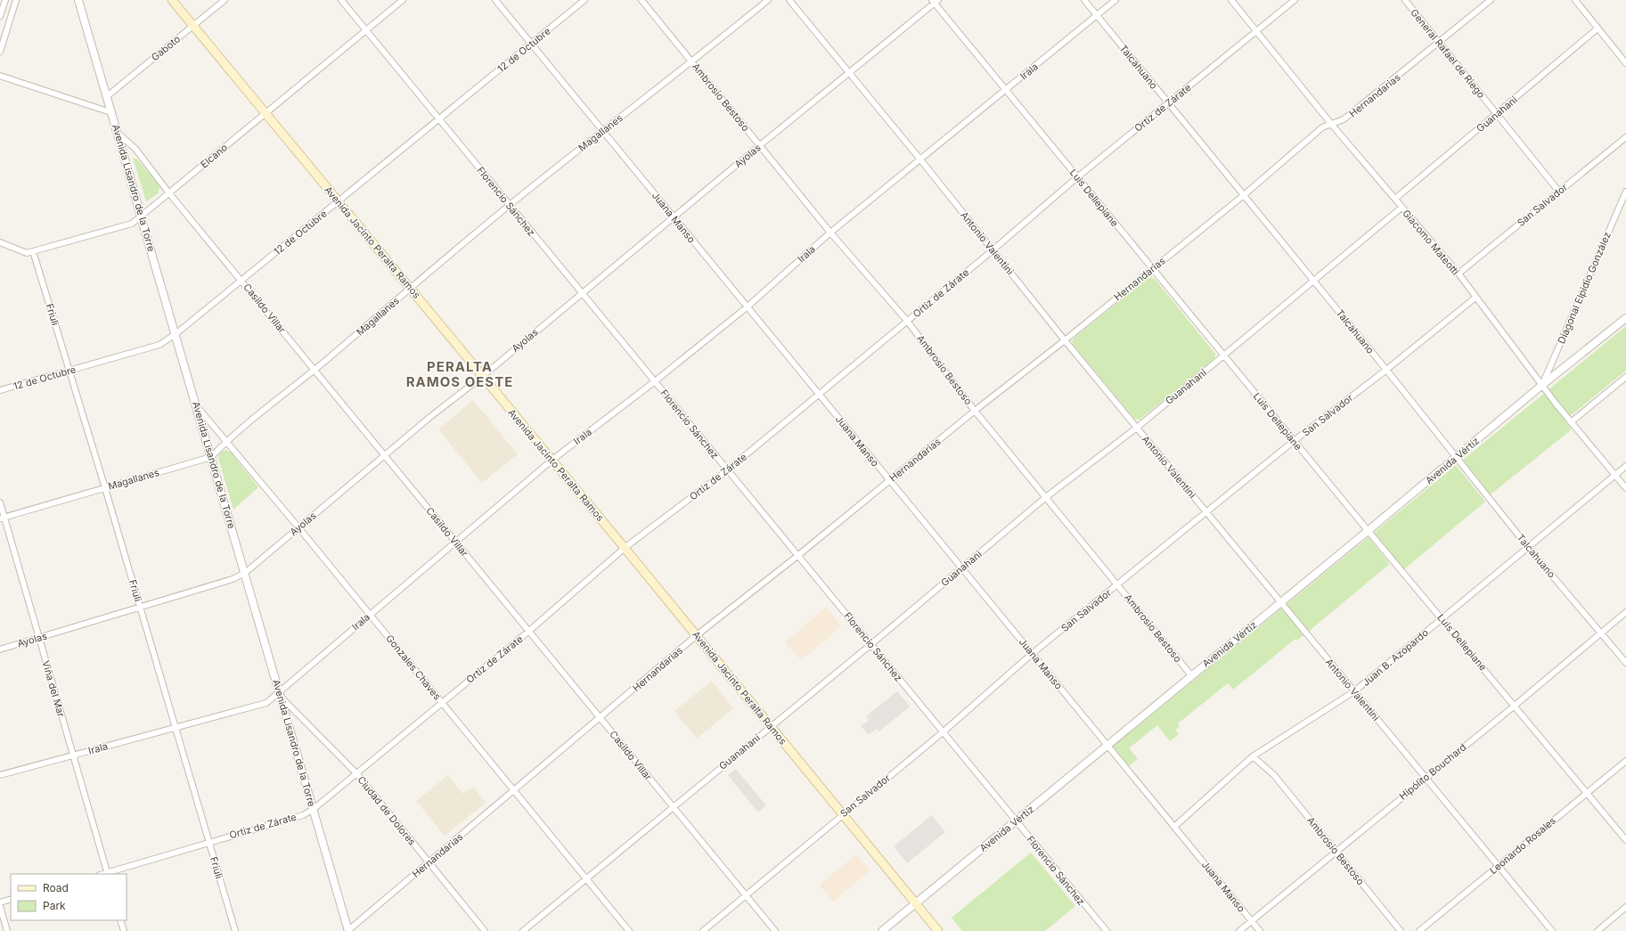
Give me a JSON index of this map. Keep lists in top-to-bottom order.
{
  "streets": {
    "main road": ["Avenida Jacinto Peralta Ramos"],
    "street": [
      "Gaboto",
      "12 de Octubre",
      "General Rafael de Riego",
      "Talcahuano",
      "Irala",
      "Hernandarias",
      "Ambrosio Bestoso",
      "Ortiz de Zárate",
      "Guanahani",
      "Magallanes",
      "Elcano",
      "Ayolas",
      "Avenida Lisandro de la Torre",
      "Luis Dellepiane",
      "Florencio Sánchez",
      "San Salvador",
      "Juana Manso",
      "Giacomo Mateotti",
      "Antonio Valentini",
      "Diagonal Elpidio González",
      "Casildo Villar",
      "Friuli",
      "Avenida Vértiz",
      "Juan B. Azopardo",
      "Gonzales Chaves",
      "Viña del Mar",
      "Hipólito Bouchard",
      "Ciudad de Dolores",
      "Leonardo Rosales"
    ]
  },
  "crossings": [
    ["Gaboto", "Avenida Lisandro de la Torre"],
    ["Gaboto", "Avenida Jacinto Peralta Ramos"],
    ["12 de Octubre", "Avenida Lisandro de la Torre"],
    ["12 de Octubre", "Florencio Sánchez"],
    ["12 de Octubre", "Juana Manso"],
    ["12 de Octubre", "Avenida Jacinto Peralta Ramos"],
    ["12 de Octubre", "Casildo Villar"],
    ["12 de Octubre", "Friuli"],
    ["General Rafael de Riego", "Hernandarias"],
    ["General Rafael de Riego", "Guanahani"],
    ["General Rafael de Riego", "San Salvador"],
    ["Talcahuano", "Irala"],
    ["Talcahuano", "Hernandarias"],
    ["Talcahuano", "Ortiz de Zárate"],
    ["Talcahuano", "Guanahani"],
    ["Talcahuano", "San Salvador"],
    ["Talcahuano", "Avenida Vértiz"],
    ["Talcahuano", "Juan B. Azopardo"],
    ["Talcahuano", "Hipólito Bouchard"],
    ["Irala", "Ambrosio Bestoso"],
    ["Irala", "Avenida Lisandro de la Torre"],
    ["Irala", "Luis Dellepiane"],
    ["Irala", "Florencio Sánchez"],
    ["Irala", "Juana Manso"],
    ["Irala", "Avenida Jacinto Peralta Ramos"],
    ["Irala", "Antonio Valentini"],
    ["Irala", "Casildo Villar"],
    ["Irala", "Friuli"],
    ["Irala", "Gonzales Chaves"],
    ["Irala", "Viña del Mar"],
    ["Irala", "Ciudad de Dolores"],
    ["Hernandarias", "Ambrosio Bestoso"],
    ["Hernandarias", "Avenida Lisandro de la Torre"],
    ["Hernandarias", "Luis Dellepiane"],
    ["Hernandarias", "Florencio Sánchez"],
    ["Hernandarias", "Juana Manso"],
    ["Hernandarias", "Avenida Jacinto Peralta Ramos"],
    ["Hernandarias", "Giacomo Mateotti"],
    ["Hernandarias", "Antonio Valentini"],
    ["Hernandarias", "Casildo Villar"],
    ["Hernandarias", "Gonzales Chaves"],
    ["Hernandarias", "Ciudad de Dolores"],
    ["Ambrosio Bestoso", "Ortiz de Zárate"],
    ["Ambrosio Bestoso", "Guanahani"],
    ["Ambrosio Bestoso", "Magallanes"],
    ["Ambrosio Bestoso", "Ayolas"],
    ["Ambrosio Bestoso", "San Salvador"],
    ["Ambrosio Bestoso", "Avenida Vértiz"],
    ["Ambrosio Bestoso", "Juan B. Azopardo"],
    ["Ambrosio Bestoso", "Hipólito Bouchard"],
    ["Ortiz de Zárate", "Avenida Lisandro de la Torre"],
    ["Ortiz de Zárate", "Luis Dellepiane"],
    ["Ortiz de Zárate", "Florencio Sánchez"],
    ["Ortiz de Zárate", "Juana Manso"],
    ["Ortiz de Zárate", "Avenida Jacinto Peralta Ramos"],
    ["Ortiz de Zárate", "Giacomo Mateotti"],
    ["Ortiz de Zárate", "Antonio Valentini"],
    ["Ortiz de Zárate", "Casildo Villar"],
    ["Ortiz de Zárate", "Friuli"],
    ["Ortiz de Zárate", "Gonzales Chaves"],
    ["Ortiz de Zárate", "Viña del Mar"],
    ["Ortiz de Zárate", "Ciudad de Dolores"],
    ["Guanahani", "Luis Dellepiane"],
    ["Guanahani", "Florencio Sánchez"],
    ["Guanahani", "Juana Manso"],
    ["Guanahani", "Avenida Jacinto Peralta Ramos"],
    ["Guanahani", "Giacomo Mateotti"],
    ["Guanahani", "Antonio Valentini"],
    ["Guanahani", "Casildo Villar"],
    ["Guanahani", "Gonzales Chaves"],
    ["Magallanes", "Avenida Lisandro de la Torre"],
    ["Magallanes", "Florencio Sánchez"],
    ["Magallanes", "Juana Manso"],
    ["Magallanes", "Avenida Jacinto Peralta Ramos"],
    ["Magallanes", "Casildo Villar"],
    ["Magallanes", "Friuli"],
    ["Magallanes", "Gonzales Chaves"],
    ["Magallanes", "Viña del Mar"],
    ["Elcano", "Avenida Lisandro de la Torre"],
    ["Elcano", "Florencio Sánchez"],
    ["Elcano", "Avenida Jacinto Peralta Ramos"],
    ["Elcano", "Casildo Villar"],
    ["Elcano", "Friuli"],
    ["Ayolas", "Avenida Lisandro de la Torre"],
    ["Ayolas", "Luis Dellepiane"],
    ["Ayolas", "Florencio Sánchez"],
    ["Ayolas", "Juana Manso"],
    ["Ayolas", "Avenida Jacinto Peralta Ramos"],
    ["Ayolas", "Antonio Valentini"],
    ["Ayolas", "Casildo Villar"],
    ["Ayolas", "Friuli"],
    ["Ayolas", "Gonzales Chaves"],
    ["Ayolas", "Viña del Mar"],
    ["Avenida Lisandro de la Torre", "Casildo Villar"],
    ["Avenida Lisandro de la Torre", "Gonzales Chaves"],
    ["Avenida Lisandro de la Torre", "Ciudad de Dolores"],
    ["Luis Dellepiane", "San Salvador"],
    ["Luis Dellepiane", "Avenida Vértiz"],
    ["Luis Dellepiane", "Juan B. Azopardo"],
    ["Luis Dellepiane", "Hipólito Bouchard"],
    ["Luis Dellepiane", "Leonardo Rosales"],
    ["Florencio Sánchez", "San Salvador"],
    ["Florencio Sánchez", "Avenida Vértiz"],
    ["San Salvador", "Juana Manso"],
    ["San Salvador", "Avenida Jacinto Peralta Ramos"],
    ["San Salvador", "Giacomo Mateotti"],
    ["San Salvador", "Antonio Valentini"],
    ["San Salvador", "Casildo Villar"],
    ["Juana Manso", "Avenida Vértiz"],
    ["Juana Manso", "Juan B. Azopardo"],
    ["Juana Manso", "Hipólito Bouchard"],
    ["Avenida Jacinto Peralta Ramos", "Avenida Vértiz"],
    ["Giacomo Mateotti", "Diagonal Elpidio González"],
    ["Giacomo Mateotti", "Avenida Vértiz"],
    ["Giacomo Mateotti", "Juan B. Azopardo"],
    ["Antonio Valentini", "Avenida Vértiz"],
    ["Antonio Valentini", "Juan B. Azopardo"],
    ["Antonio Valentini", "Hipólito Bouchard"],
    ["Antonio Valentini", "Leonardo Rosales"],
    ["Diagonal Elpidio González", "Avenida Vértiz"]
  ],
  "districts": ["PERALTA RAMOS OESTE"],
  "legend": ["Road", "Park"]
}
